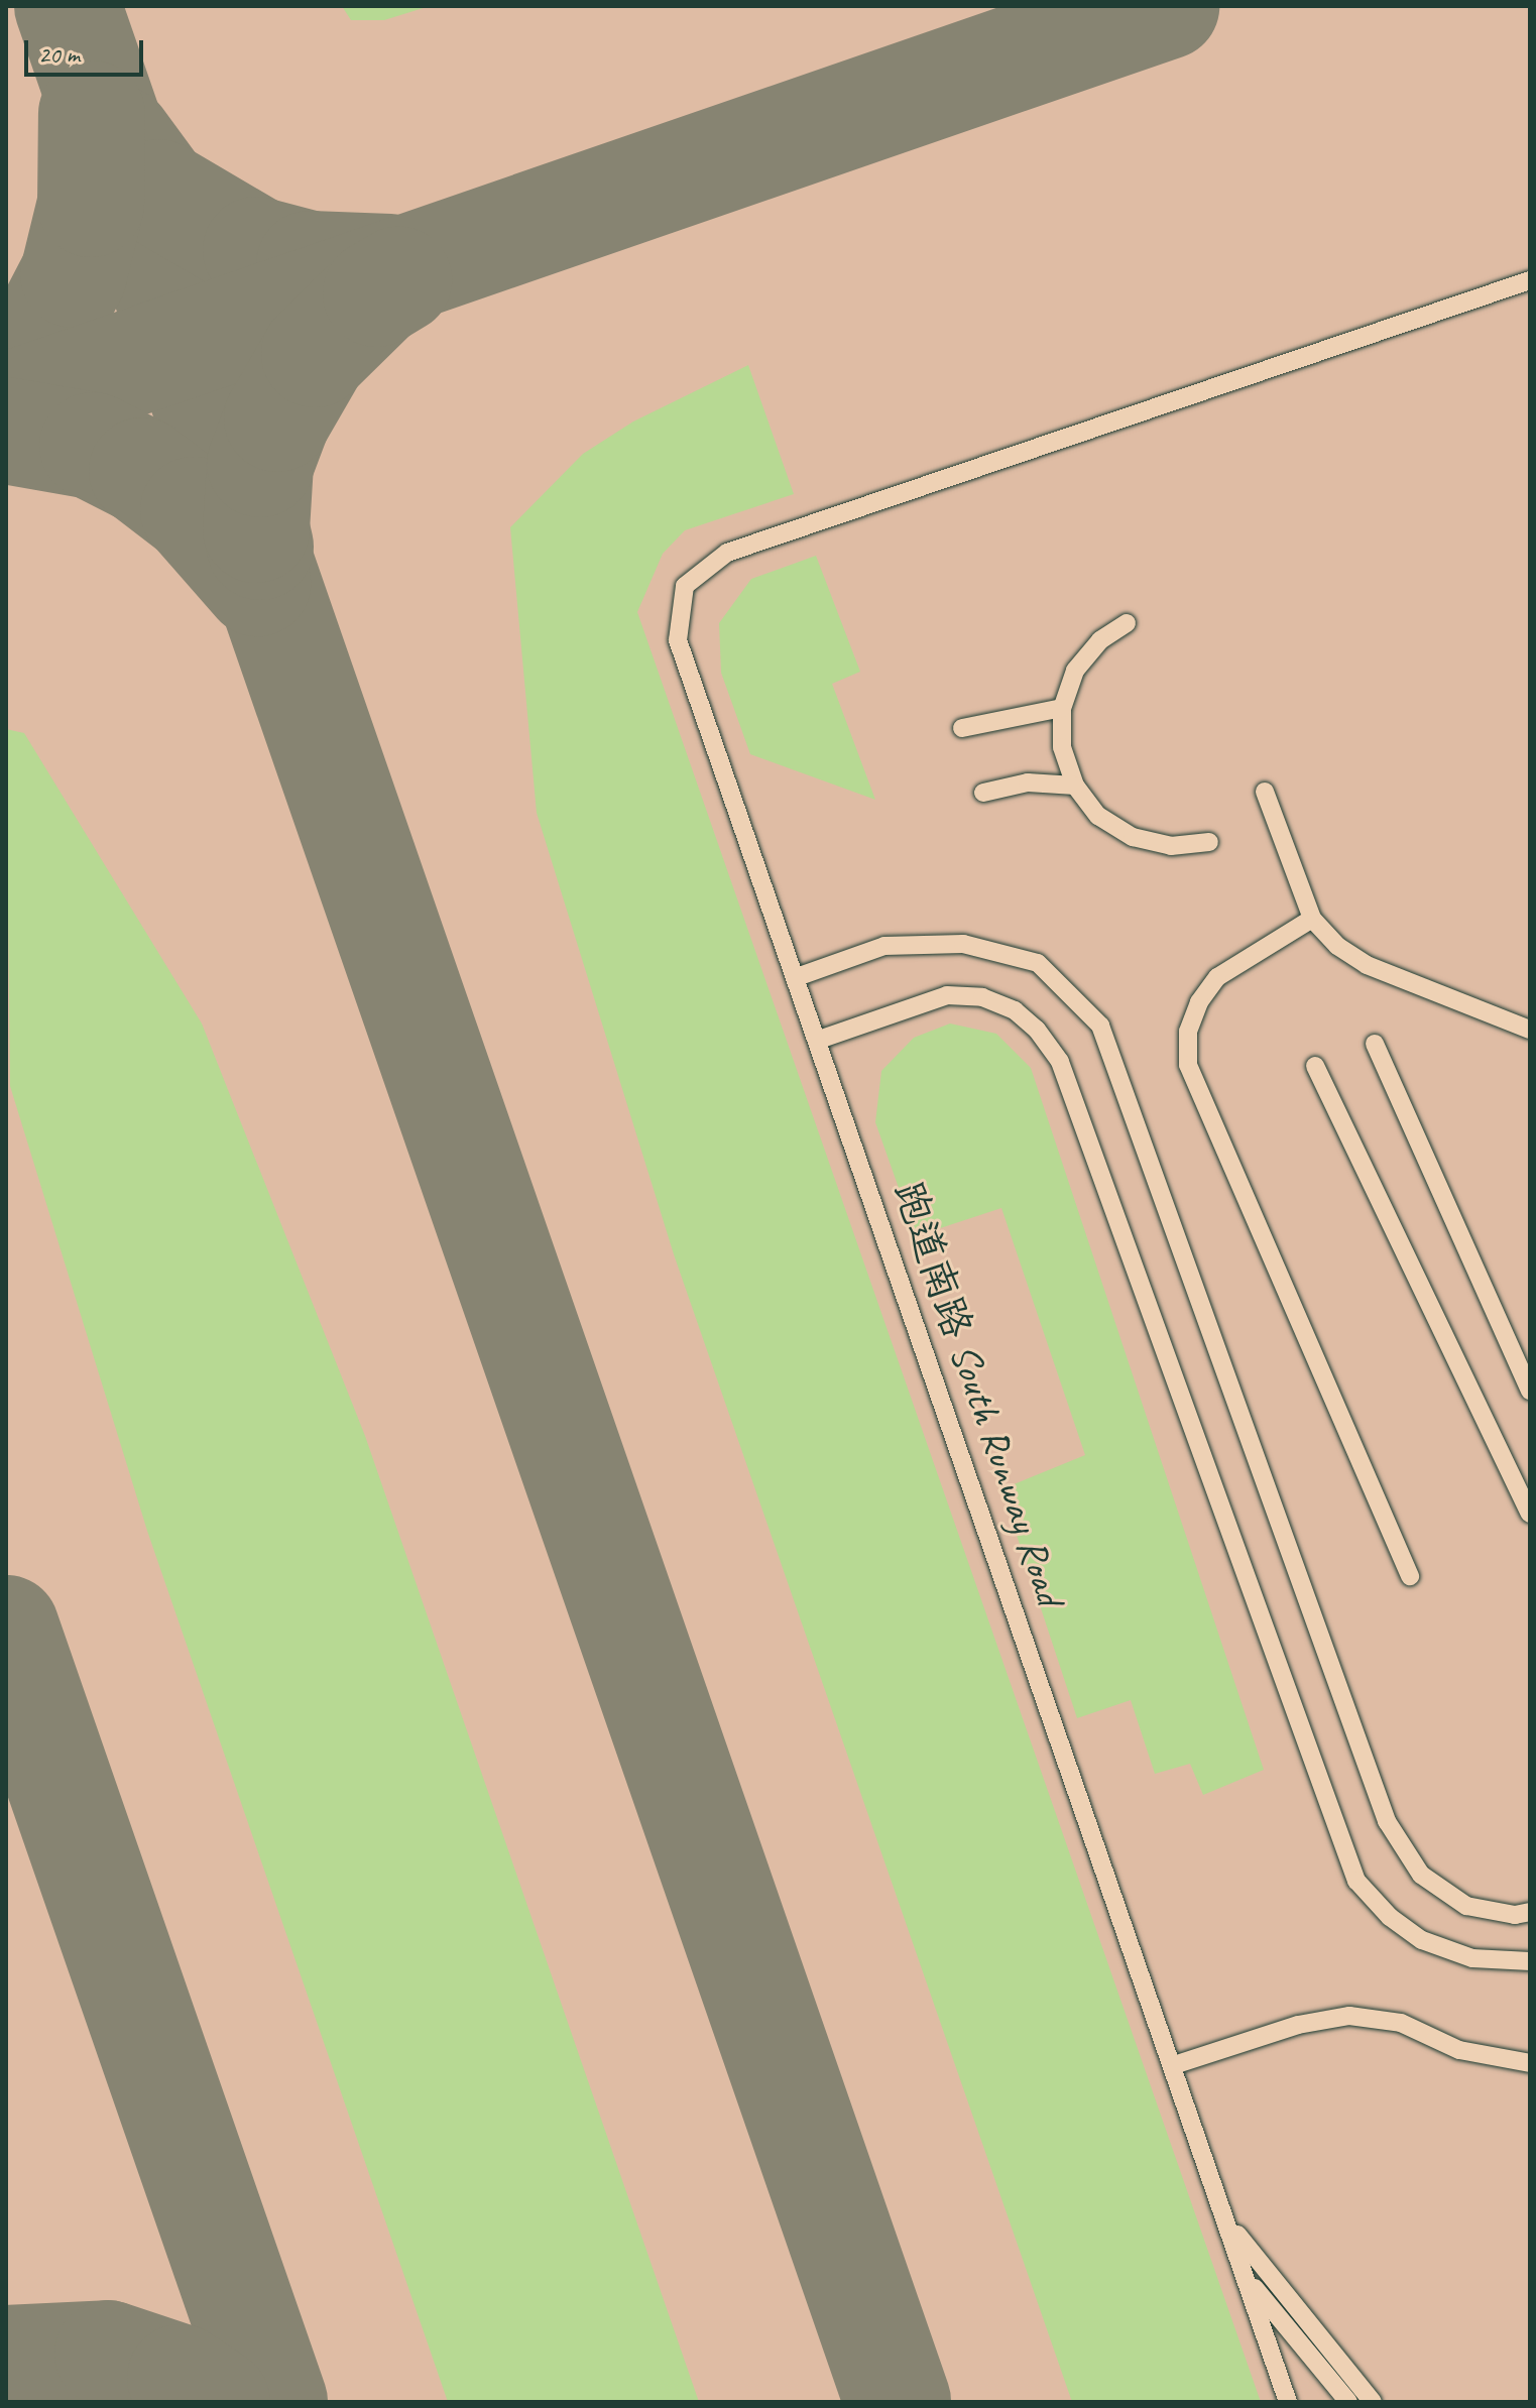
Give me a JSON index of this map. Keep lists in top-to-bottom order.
{
  "streets": {
    "lane": ["跑道南路 South Runway Road"]
  },
  "scale_bar": "20 m"
}
